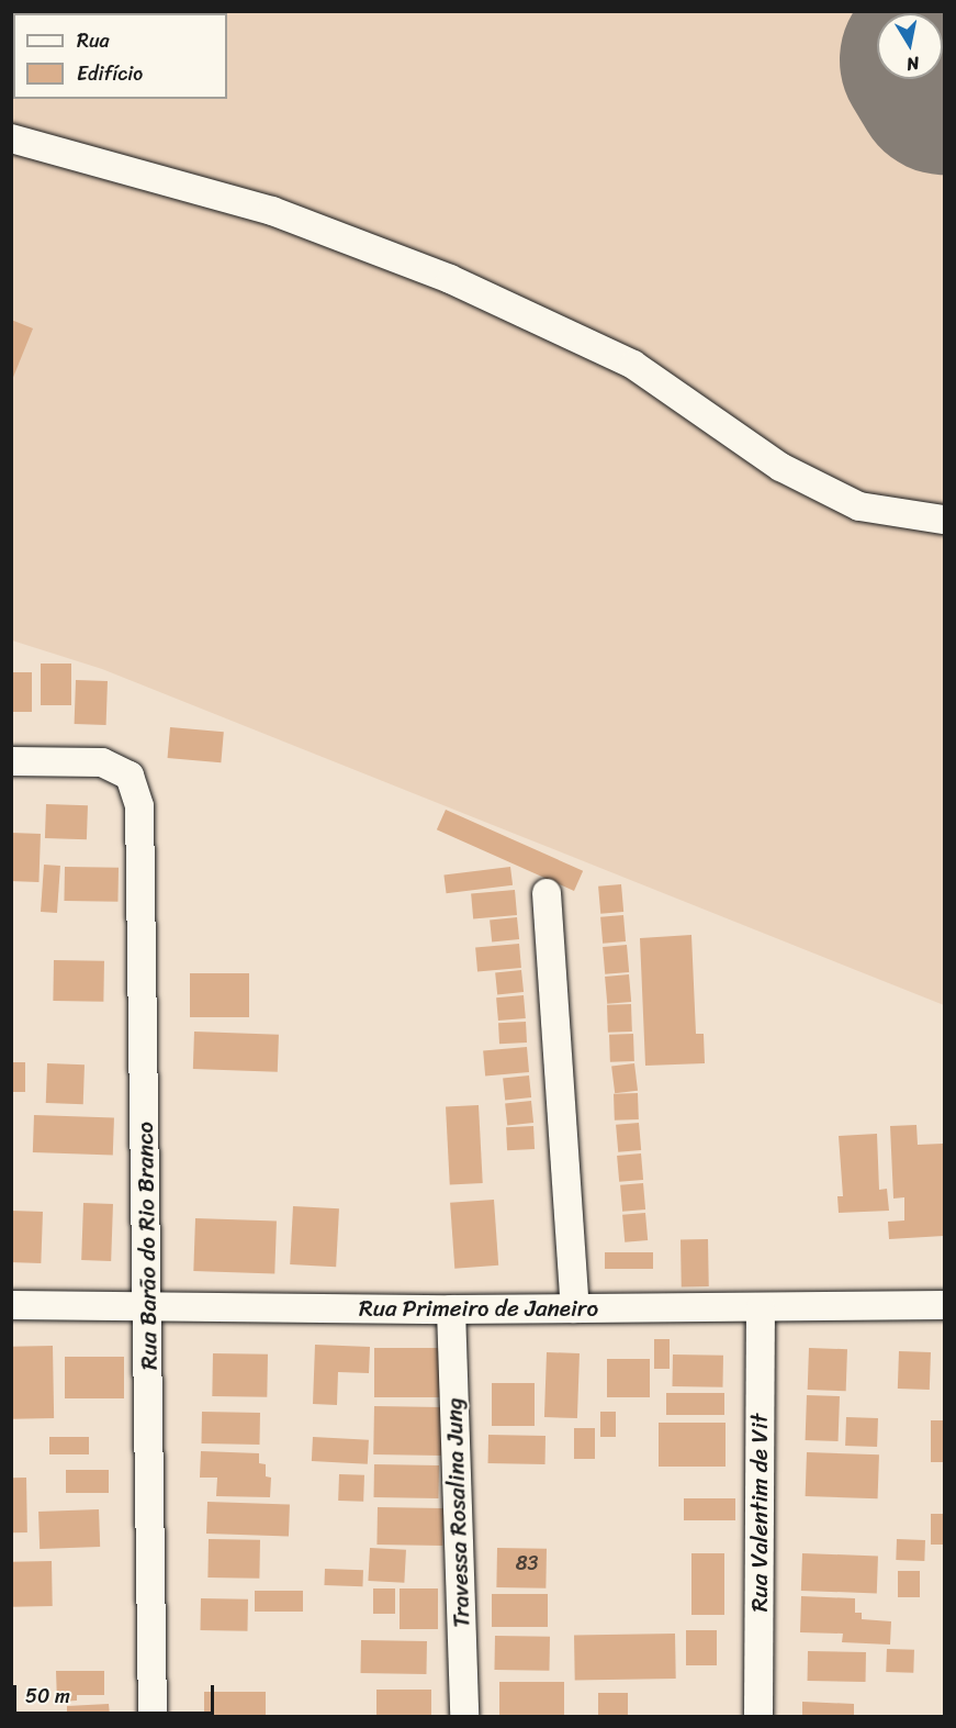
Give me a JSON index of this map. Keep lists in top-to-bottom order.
{
  "streets": {
    "street": [
      "Rua Barão do Rio Branco",
      "Rua Primeiro de Janeiro",
      "Travessa Rosalina Jung",
      "Rua Valentim de Vit"
    ]
  },
  "crossings": [
    ["Rua Barão do Rio Branco", "Rua Primeiro de Janeiro"],
    ["Rua Primeiro de Janeiro", "Travessa Rosalina Jung"],
    ["Rua Primeiro de Janeiro", "Rua Valentim de Vit"]
  ],
  "house_numbers": ["83"],
  "legend": ["Rua", "Edifício"],
  "scale_bar": "50 m",
  "north": "bottom"
}
